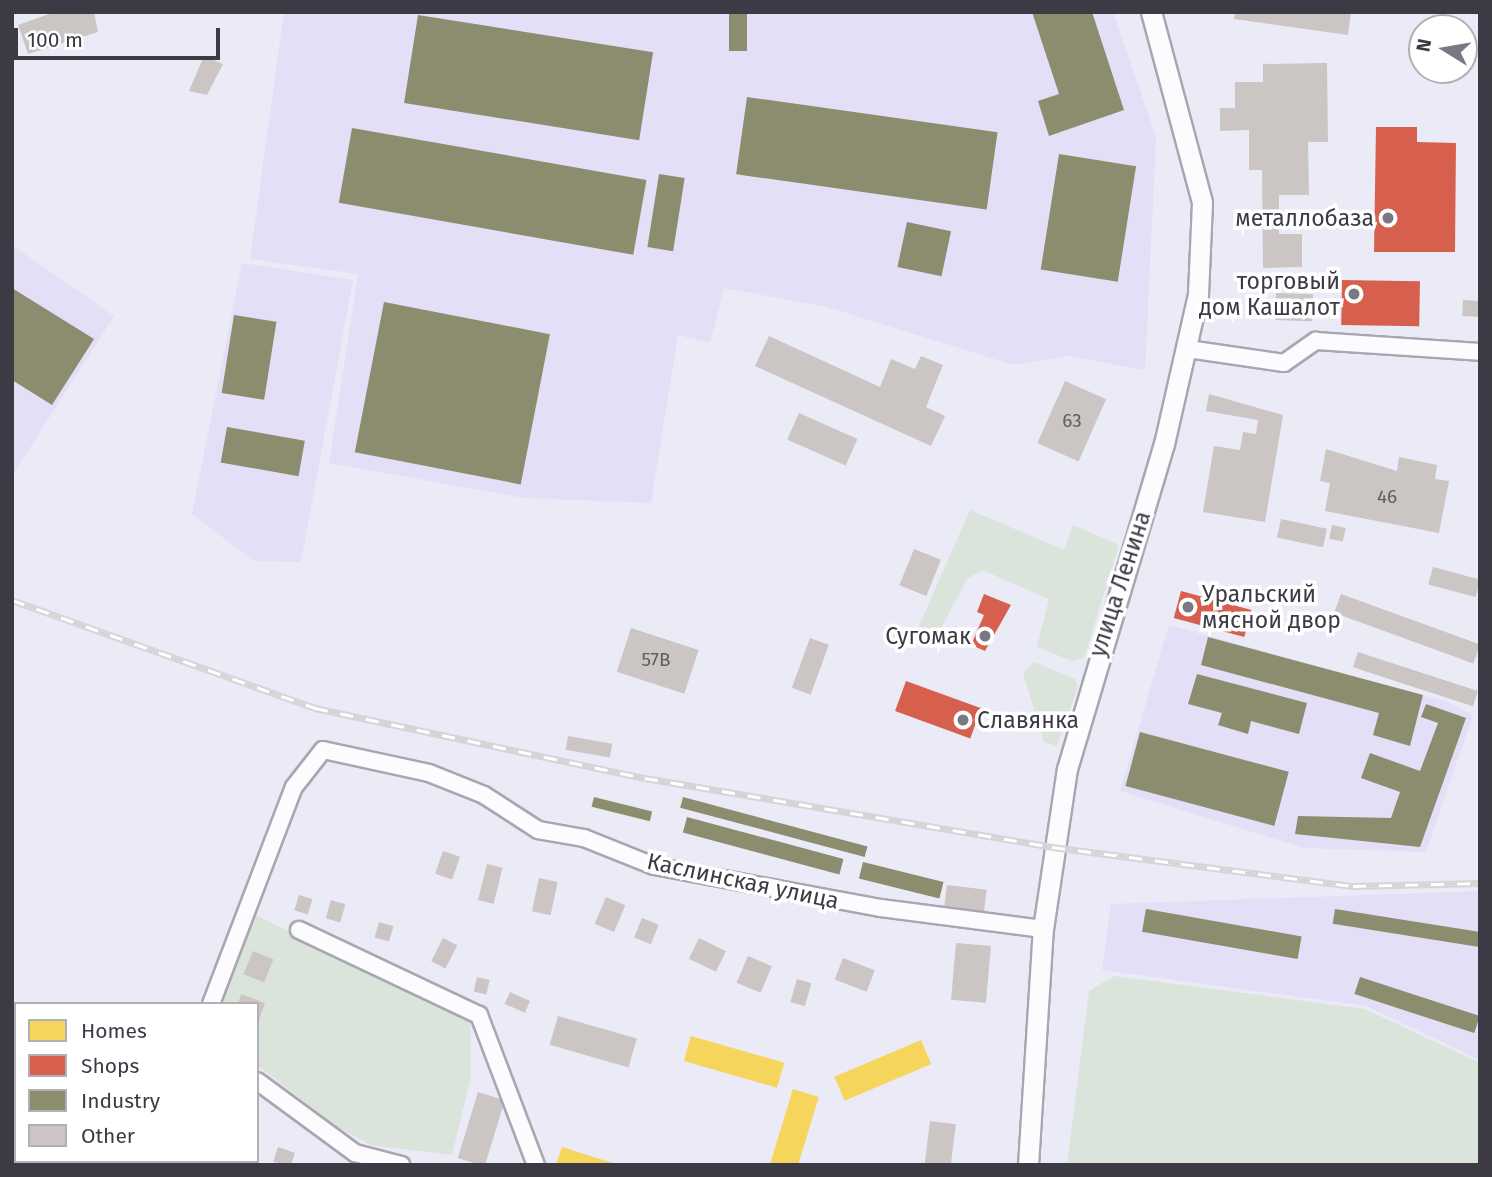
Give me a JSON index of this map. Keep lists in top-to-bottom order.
{
  "streets": {
    "main road": ["улица Ленина"],
    "street": ["Каслинская улица"]
  },
  "crossings": [
    ["улица Ленина", "Каслинская улица"]
  ],
  "places": [
    "металлобаза",
    "торговый дом Кашалот",
    "Уральский мясной двор",
    "Сугомак",
    "Славянка"
  ],
  "house_numbers": ["63", "46", "57В"],
  "legend": [
    "Homes",
    "Shops",
    "Industry",
    "Other"
  ],
  "scale_bar": "100 m",
  "north": "left"
}
